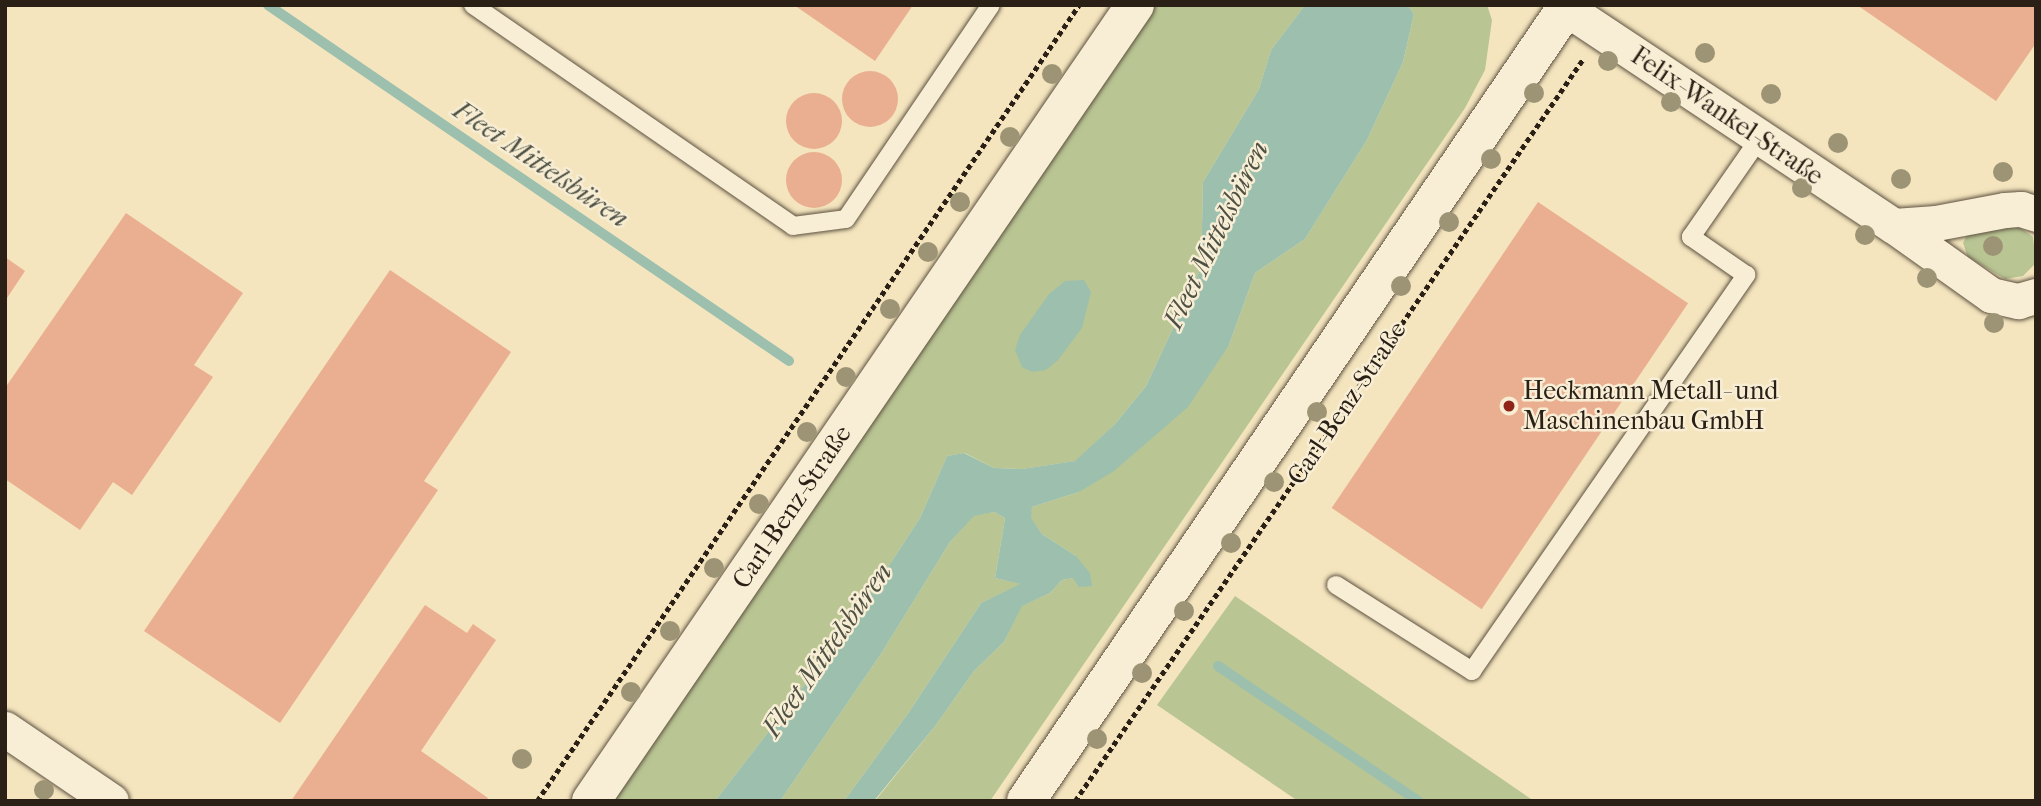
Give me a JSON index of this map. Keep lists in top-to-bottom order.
{
  "streets": {
    "street": ["Felix-Wankel-Straße", "Carl-Benz-Straße"]
  },
  "crossings": [
    ["Felix-Wankel-Straße", "Carl-Benz-Straße"]
  ],
  "water": ["Fleet Mittelsbüren"],
  "places": ["Heckmann Metall- und Maschinenbau GmbH"]
}
